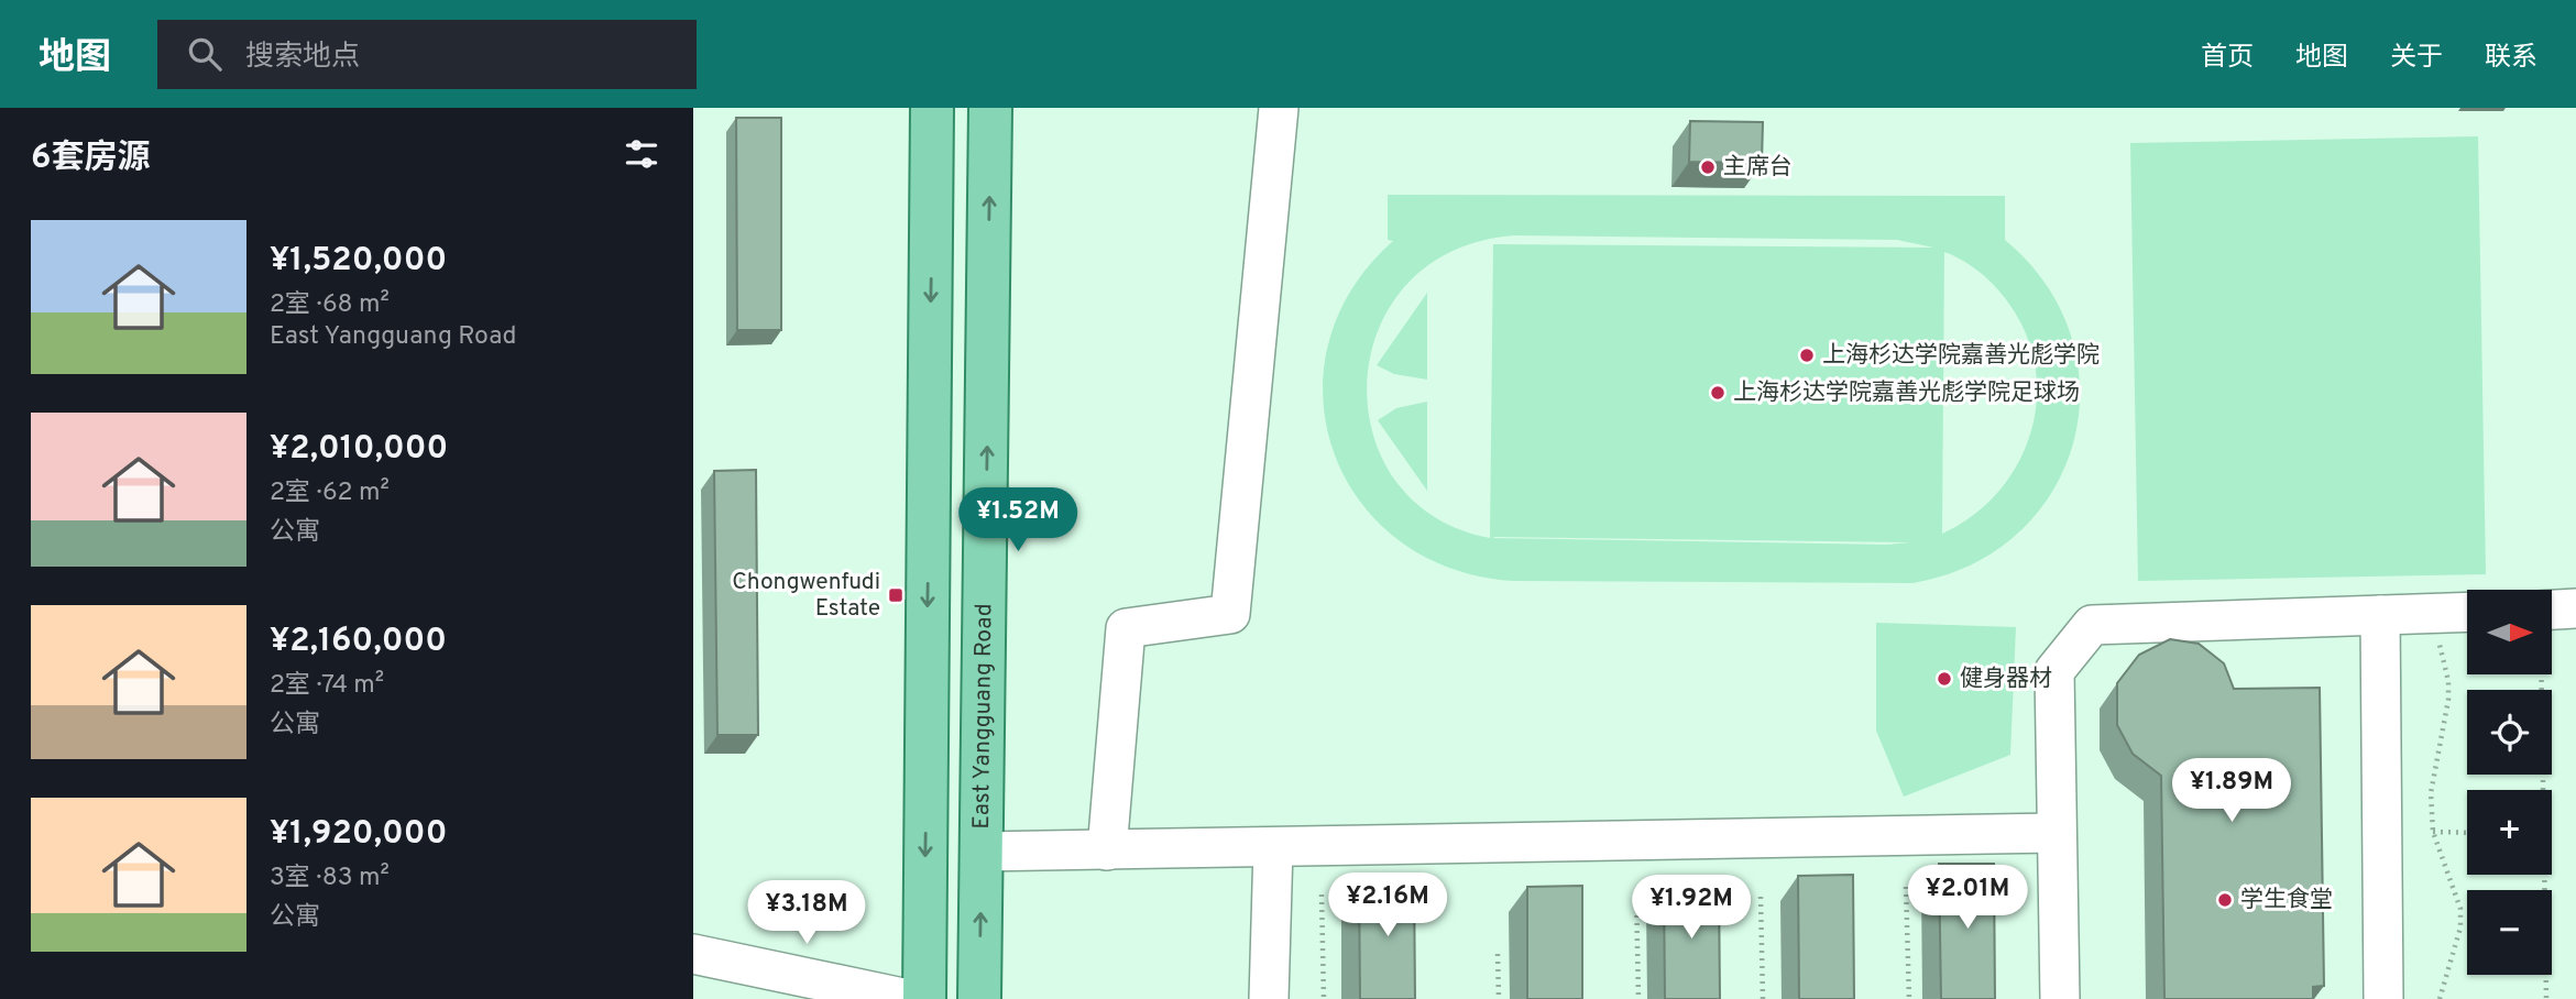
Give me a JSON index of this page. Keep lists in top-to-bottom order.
{
  "streets": {
    "main road": ["East Yangguang Road"]
  },
  "places": {
    "other": [
      "主席台",
      "上海杉达学院嘉善光彪学院",
      "上海杉达学院嘉善光彪学院足球场",
      "健身器材",
      "学生食堂"
    ],
    "transit": ["Chongwenfudi Estate"]
  },
  "north": "right",
  "page": {
    "header": "地图",
    "search": "搜索地点",
    "nav": [
      "首页",
      "地图",
      "关于",
      "联系"
    ],
    "heading": "6套房源",
    "list": [
      {
        "name": "¥1,520,000",
        "note": "2室 · 68 m² · East Yangguang Road"
      },
      {
        "name": "¥2,010,000",
        "note": "2室 · 62 m² · 公寓"
      },
      {
        "name": "¥2,160,000",
        "note": "2室 · 74 m² · 公寓"
      },
      {
        "name": "¥1,920,000",
        "note": "3室 · 83 m² · 公寓"
      }
    ],
    "price": [
      "¥1.52M",
      "¥1.89M",
      "¥2.01M",
      "¥2.16M",
      "¥1.92M",
      "¥3.18M"
    ],
    "map_buttons": ["+", "−"]
  }
}
